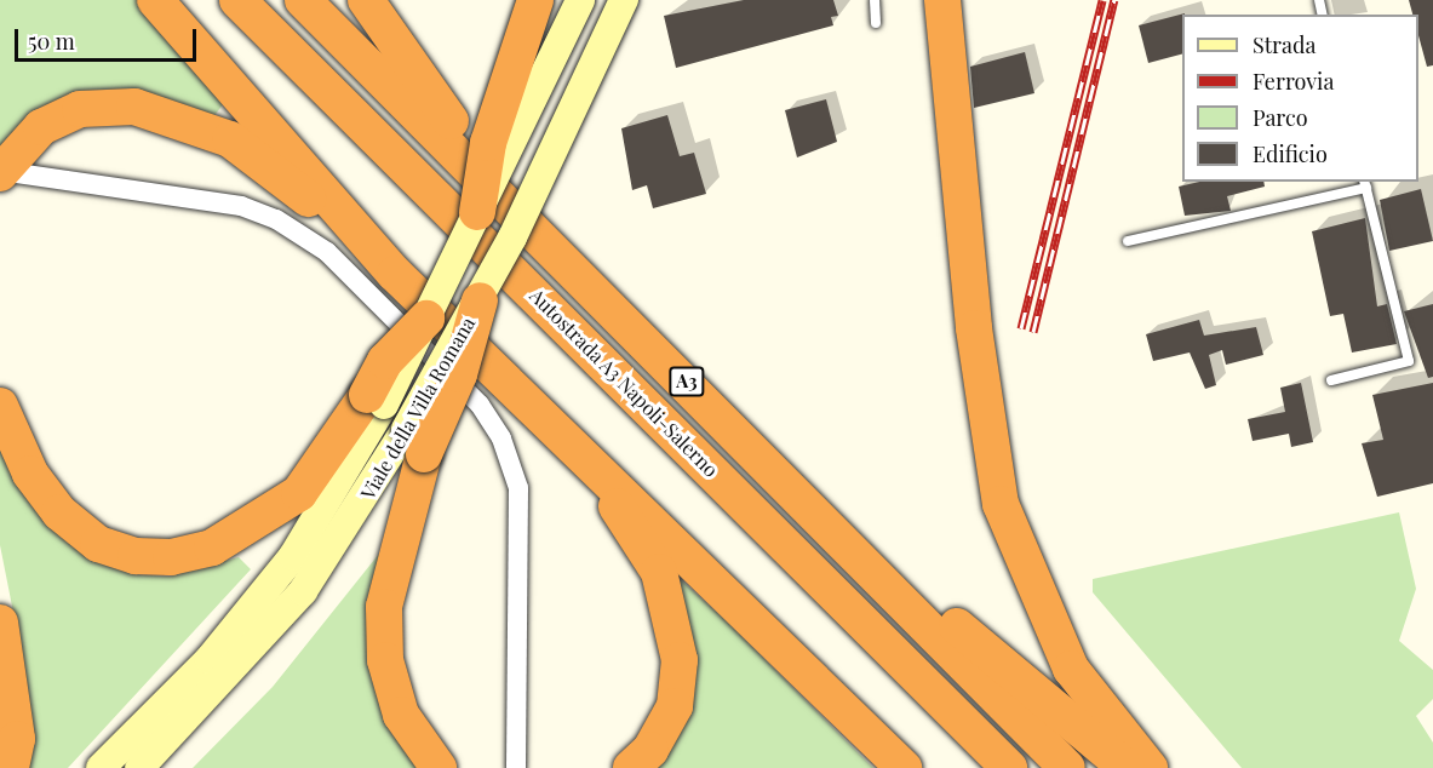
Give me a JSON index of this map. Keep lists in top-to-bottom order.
{
  "streets": {
    "highway": ["A3", "Autostrada A3 Napoli-Salerno"],
    "main road": ["Viale della Villa Romana"]
  },
  "crossings": [
    ["A3", "Viale della Villa Romana"]
  ],
  "legend": [
    "Strada",
    "Ferrovia",
    "Parco",
    "Edificio"
  ],
  "scale_bar": "50 m"
}
